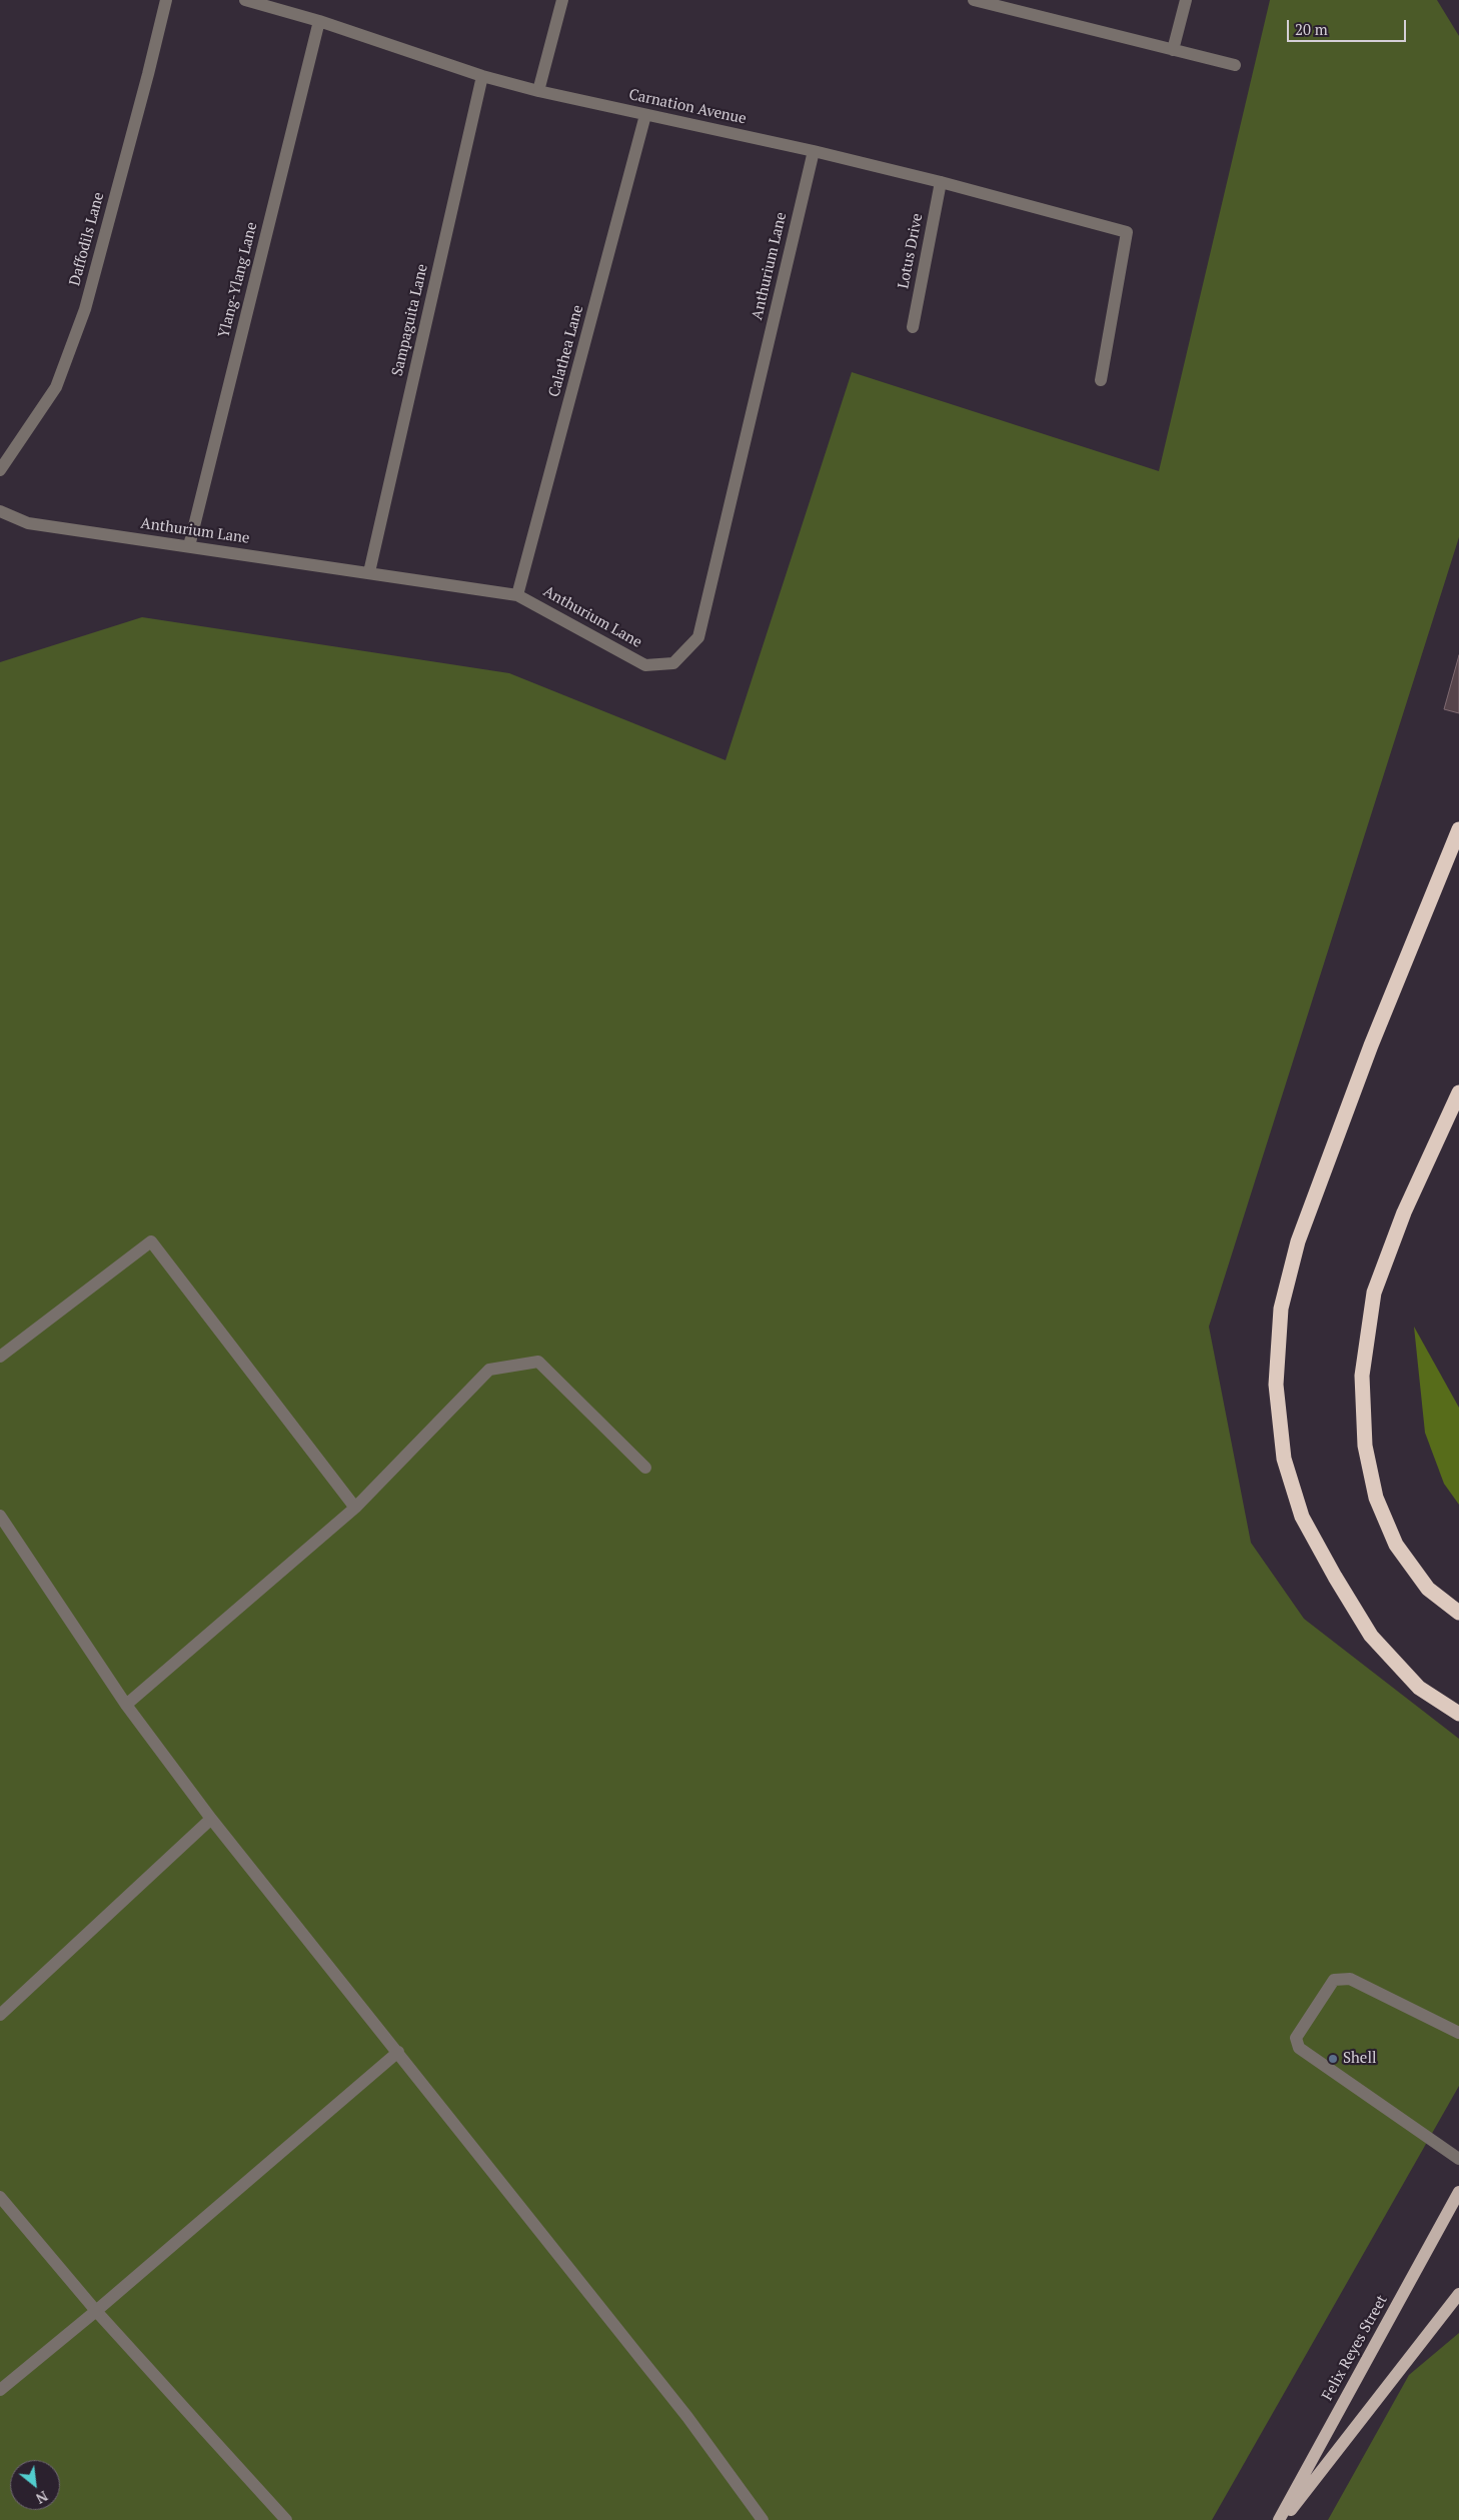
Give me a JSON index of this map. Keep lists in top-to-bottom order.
{
  "streets": {
    "main road": ["Felix Reyes Street"],
    "street": [
      "Carnation Avenue",
      "Daffodils Lane",
      "Lotus Drive",
      "Anthurium Lane",
      "Ylang-Ylang Lane",
      "Sampaguita Lane",
      "Calathea Lane"
    ]
  },
  "crossings": [
    ["Carnation Avenue", "Lotus Drive"],
    ["Carnation Avenue", "Anthurium Lane"],
    ["Carnation Avenue", "Ylang-Ylang Lane"],
    ["Carnation Avenue", "Sampaguita Lane"],
    ["Carnation Avenue", "Calathea Lane"],
    ["Anthurium Lane", "Ylang-Ylang Lane"],
    ["Anthurium Lane", "Sampaguita Lane"],
    ["Anthurium Lane", "Calathea Lane"]
  ],
  "places": ["Shell"],
  "scale_bar": "20 m",
  "north": "bottom right"
}
